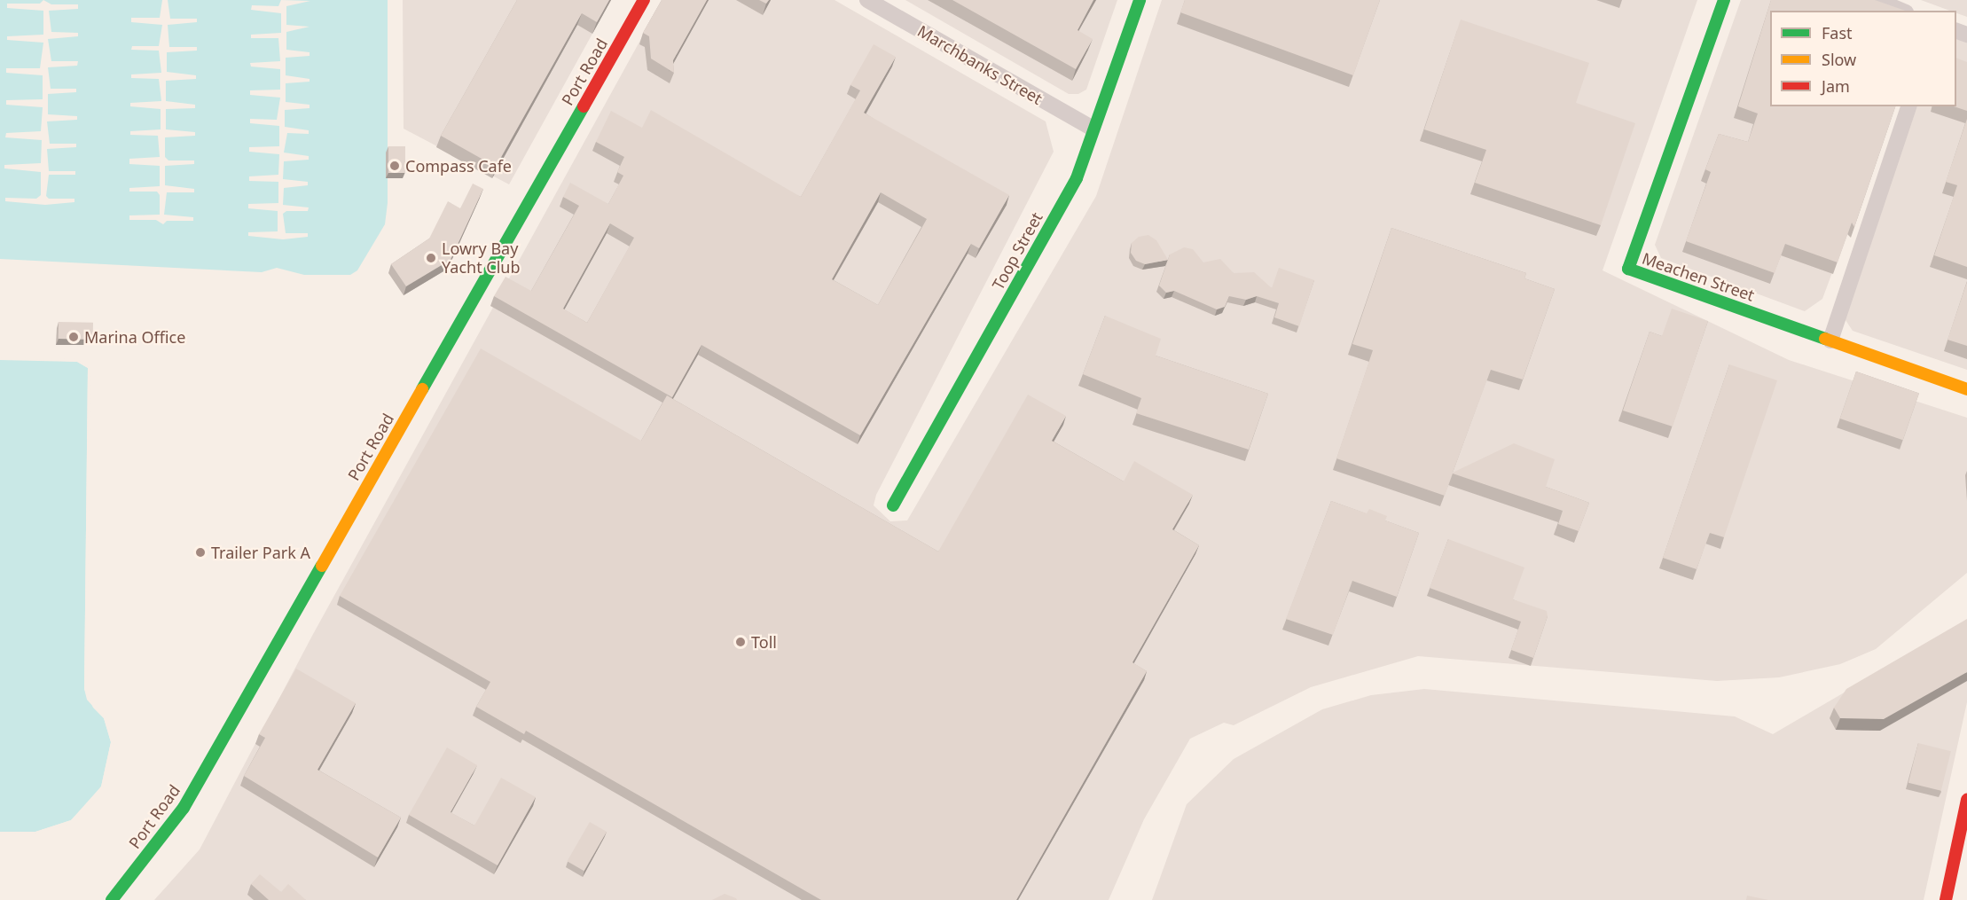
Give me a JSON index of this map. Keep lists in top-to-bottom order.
{
  "streets": {
    "street": [
      "Marchbanks Street",
      "Port Road",
      "Toop Street",
      "Meachen Street"
    ]
  },
  "crossings": [
    ["Marchbanks Street", "Toop Street"]
  ],
  "places": [
    "Compass Cafe",
    "Lowry Bay Yacht Club",
    "Marina Office",
    "Trailer Park A",
    "Toll"
  ],
  "legend": ["Fast", "Slow", "Jam"]
}
